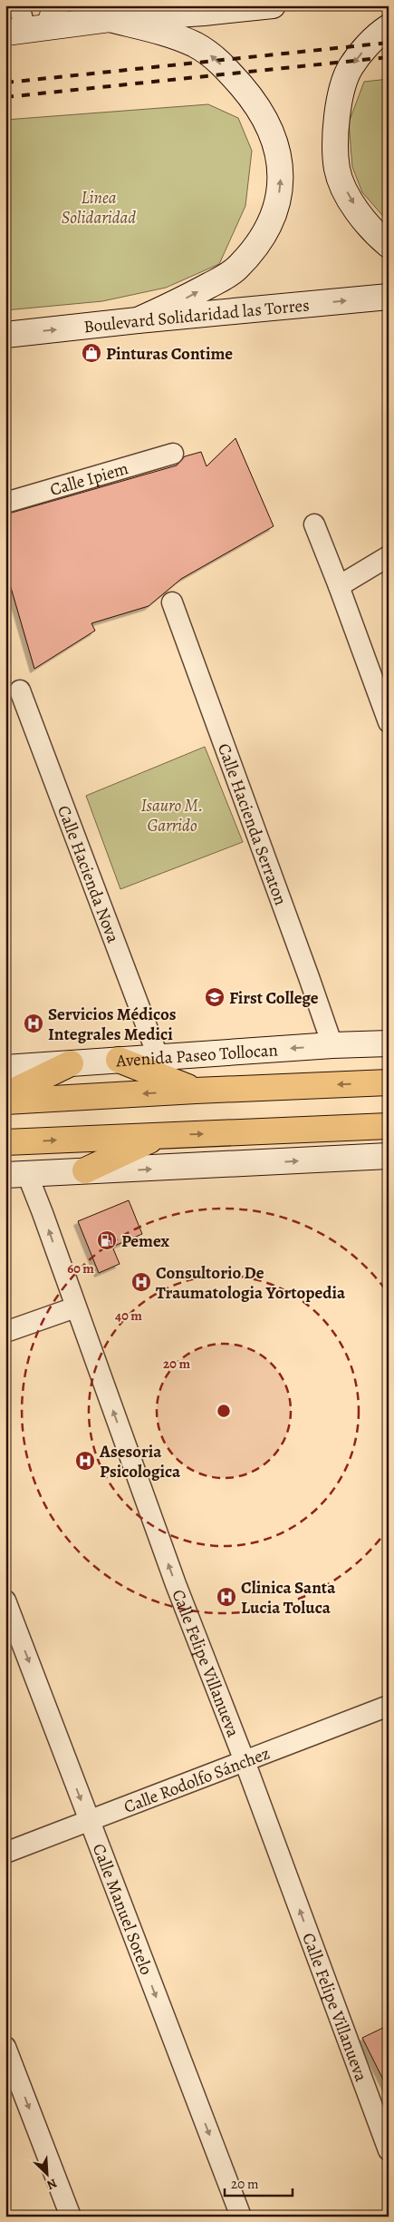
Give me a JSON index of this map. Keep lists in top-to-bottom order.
{
  "streets": {
    "highway": ["Avenida Paseo Tollocan"],
    "main road": ["Boulevard Solidaridad las Torres"],
    "street": [
      "Calle Ipiem",
      "Calle Hacienda Serraton",
      "Calle Hacienda Nova",
      "Calle Felipe Villanueva",
      "Calle Rodolfo Sánchez",
      "Calle Manuel Sotelo"
    ]
  },
  "crossings": [
    ["Calle Hacienda Serraton", "Avenida Paseo Tollocan"],
    ["Calle Hacienda Nova", "Avenida Paseo Tollocan"],
    ["Calle Felipe Villanueva", "Calle Rodolfo Sánchez"],
    ["Calle Rodolfo Sánchez", "Calle Manuel Sotelo"]
  ],
  "one_way": ["Boulevard Solidaridad las Torres", "Calle Felipe Villanueva", "Calle Manuel Sotelo"],
  "parks": ["Linea Solidaridad", "Isauro M. Garrido"],
  "places": {
    "shop": ["Pinturas Contime"],
    "school or university": ["First College"],
    "hospital": [
      "Servicios Médicos Integrales Medici",
      "Consultorio De Traumatologia Yortopedia",
      "Asesoria Psicologica",
      "Clinica Santa Lucia Toluca"
    ],
    "fuel station": ["Pemex"]
  },
  "scale_bar": "20 m",
  "north": "bottom right",
  "rings": ["60 m", "40 m", "20 m"]
}
